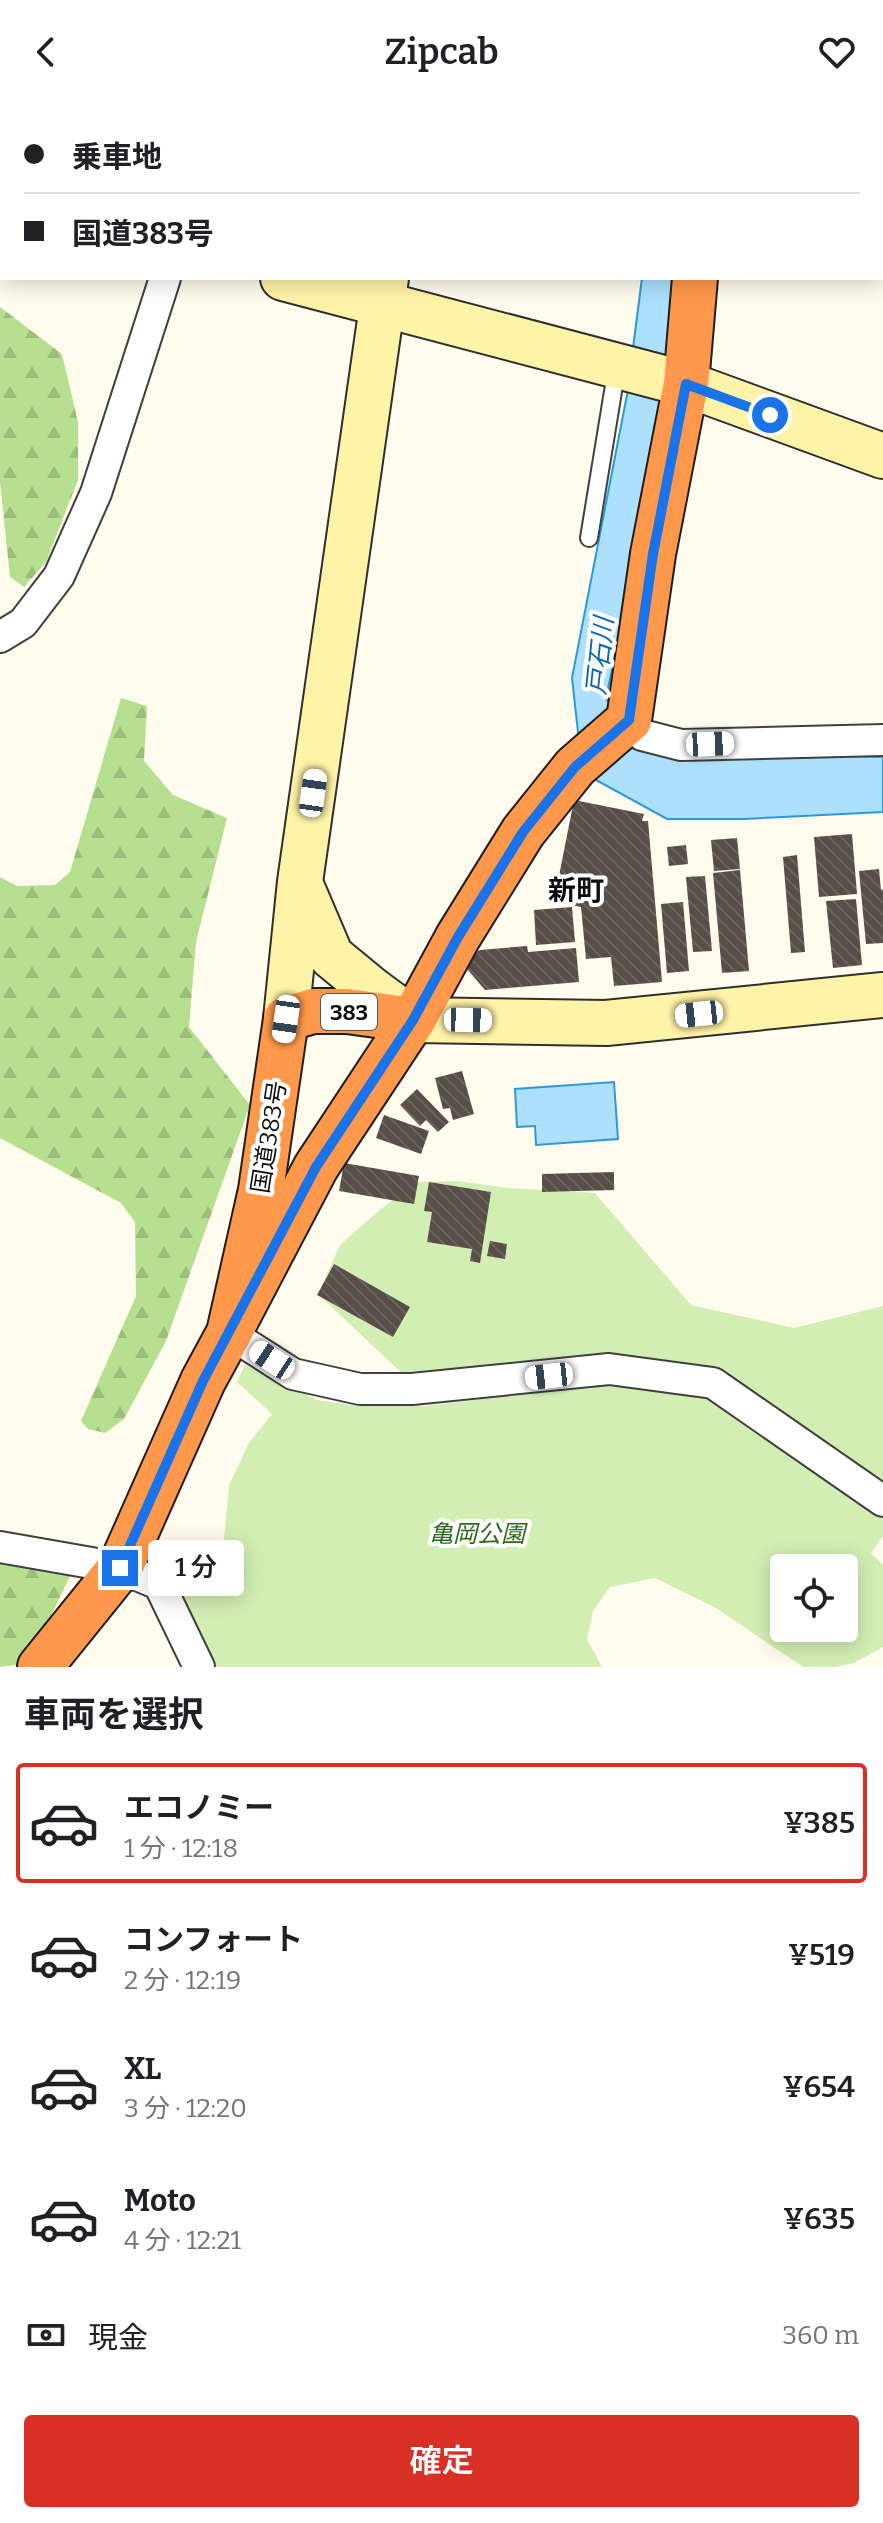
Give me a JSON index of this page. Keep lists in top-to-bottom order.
{
  "streets": {
    "highway": ["383", "国道383号"]
  },
  "crossings": [
    ["383", "国道383号"]
  ],
  "districts": ["新町"],
  "water": ["戸石川"],
  "parks": ["亀岡公園"],
  "page": {
    "header": "Zipcab",
    "banner": ["乗車地", "国道383号"],
    "bubble": "1 分",
    "heading": "車両を選択",
    "list": [
      {
        "name": "エコノミー",
        "note": "1 分 · 12:18",
        "value": "¥385"
      },
      {
        "name": "コンフォート",
        "note": "2 分 · 12:19",
        "value": "¥519"
      },
      {
        "name": "XL",
        "note": "3 分 · 12:20",
        "value": "¥654"
      },
      {
        "name": "Moto",
        "note": "4 分 · 12:21",
        "value": "¥635"
      }
    ],
    "pay": ["現金", "360 m"],
    "buttons": "確定"
  }
}
